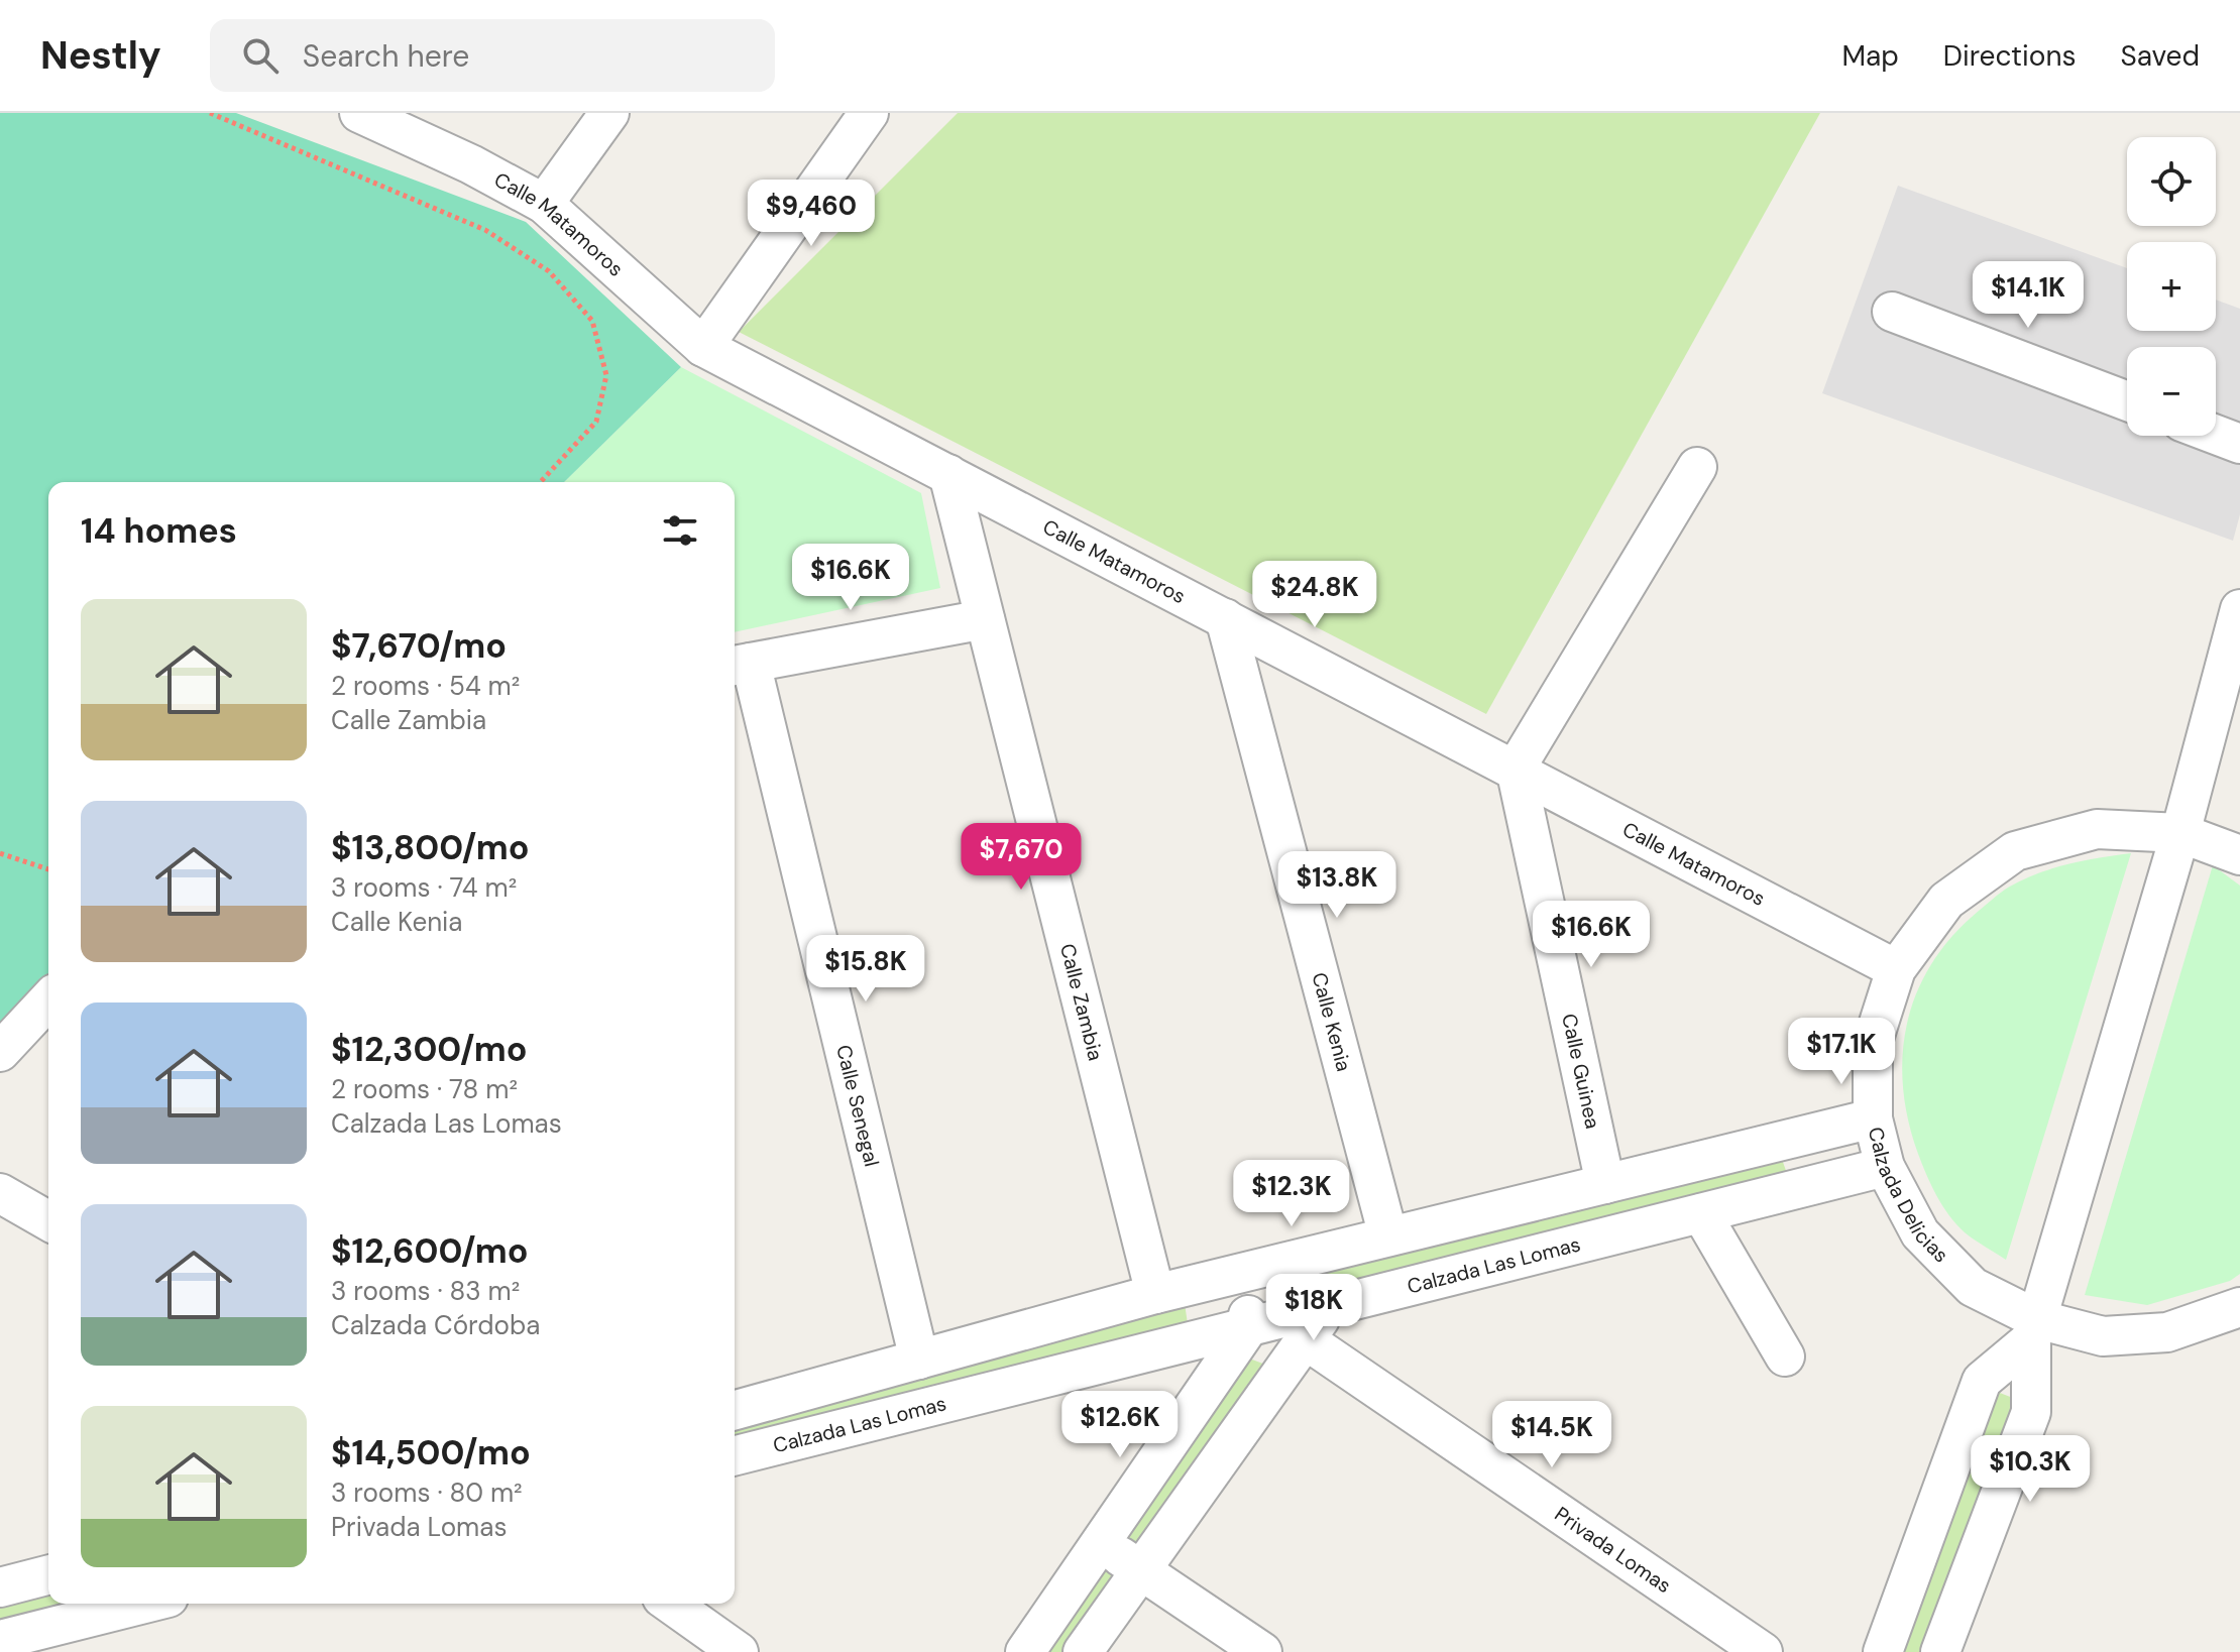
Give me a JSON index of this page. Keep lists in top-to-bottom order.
{
  "streets": {
    "street": [
      "Calle Matamoros",
      "Calle Zambia",
      "Calle Kenia",
      "Calle Guinea",
      "Calle Senegal",
      "Calzada Delicias",
      "Calzada Las Lomas",
      "Privada Lomas"
    ]
  },
  "crossings": [
    ["Calle Matamoros", "Calle Zambia"],
    ["Calle Matamoros", "Calle Kenia"],
    ["Calle Matamoros", "Calle Guinea"],
    ["Calle Matamoros", "Calzada Delicias"],
    ["Calzada Delicias", "Calzada Las Lomas"]
  ],
  "page": {
    "header": "Nestly",
    "search": "Search here",
    "nav": ["Map", "Directions", "Saved"],
    "map_buttons": ["+", "−"],
    "price": [
      "$9,460",
      "$14.1K",
      "$16.6K",
      "$24.8K",
      "$7,670",
      "$13.8K",
      "$16.6K",
      "$15.8K",
      "$17.1K",
      "$12.3K",
      "$18K",
      "$12.6K",
      "$14.5K",
      "$10.3K"
    ],
    "heading": "14 homes",
    "list": [
      {
        "name": "$7,670/mo",
        "note": "2 rooms · 54 m² · Calle Zambia"
      },
      {
        "name": "$13,800/mo",
        "note": "3 rooms · 74 m² · Calle Kenia"
      },
      {
        "name": "$12,300/mo",
        "note": "2 rooms · 78 m² · Calzada Las Lomas"
      },
      {
        "name": "$12,600/mo",
        "note": "3 rooms · 83 m² · Calzada Córdoba"
      },
      {
        "name": "$14,500/mo",
        "note": "3 rooms · 80 m² · Privada Lomas"
      }
    ]
  }
}
